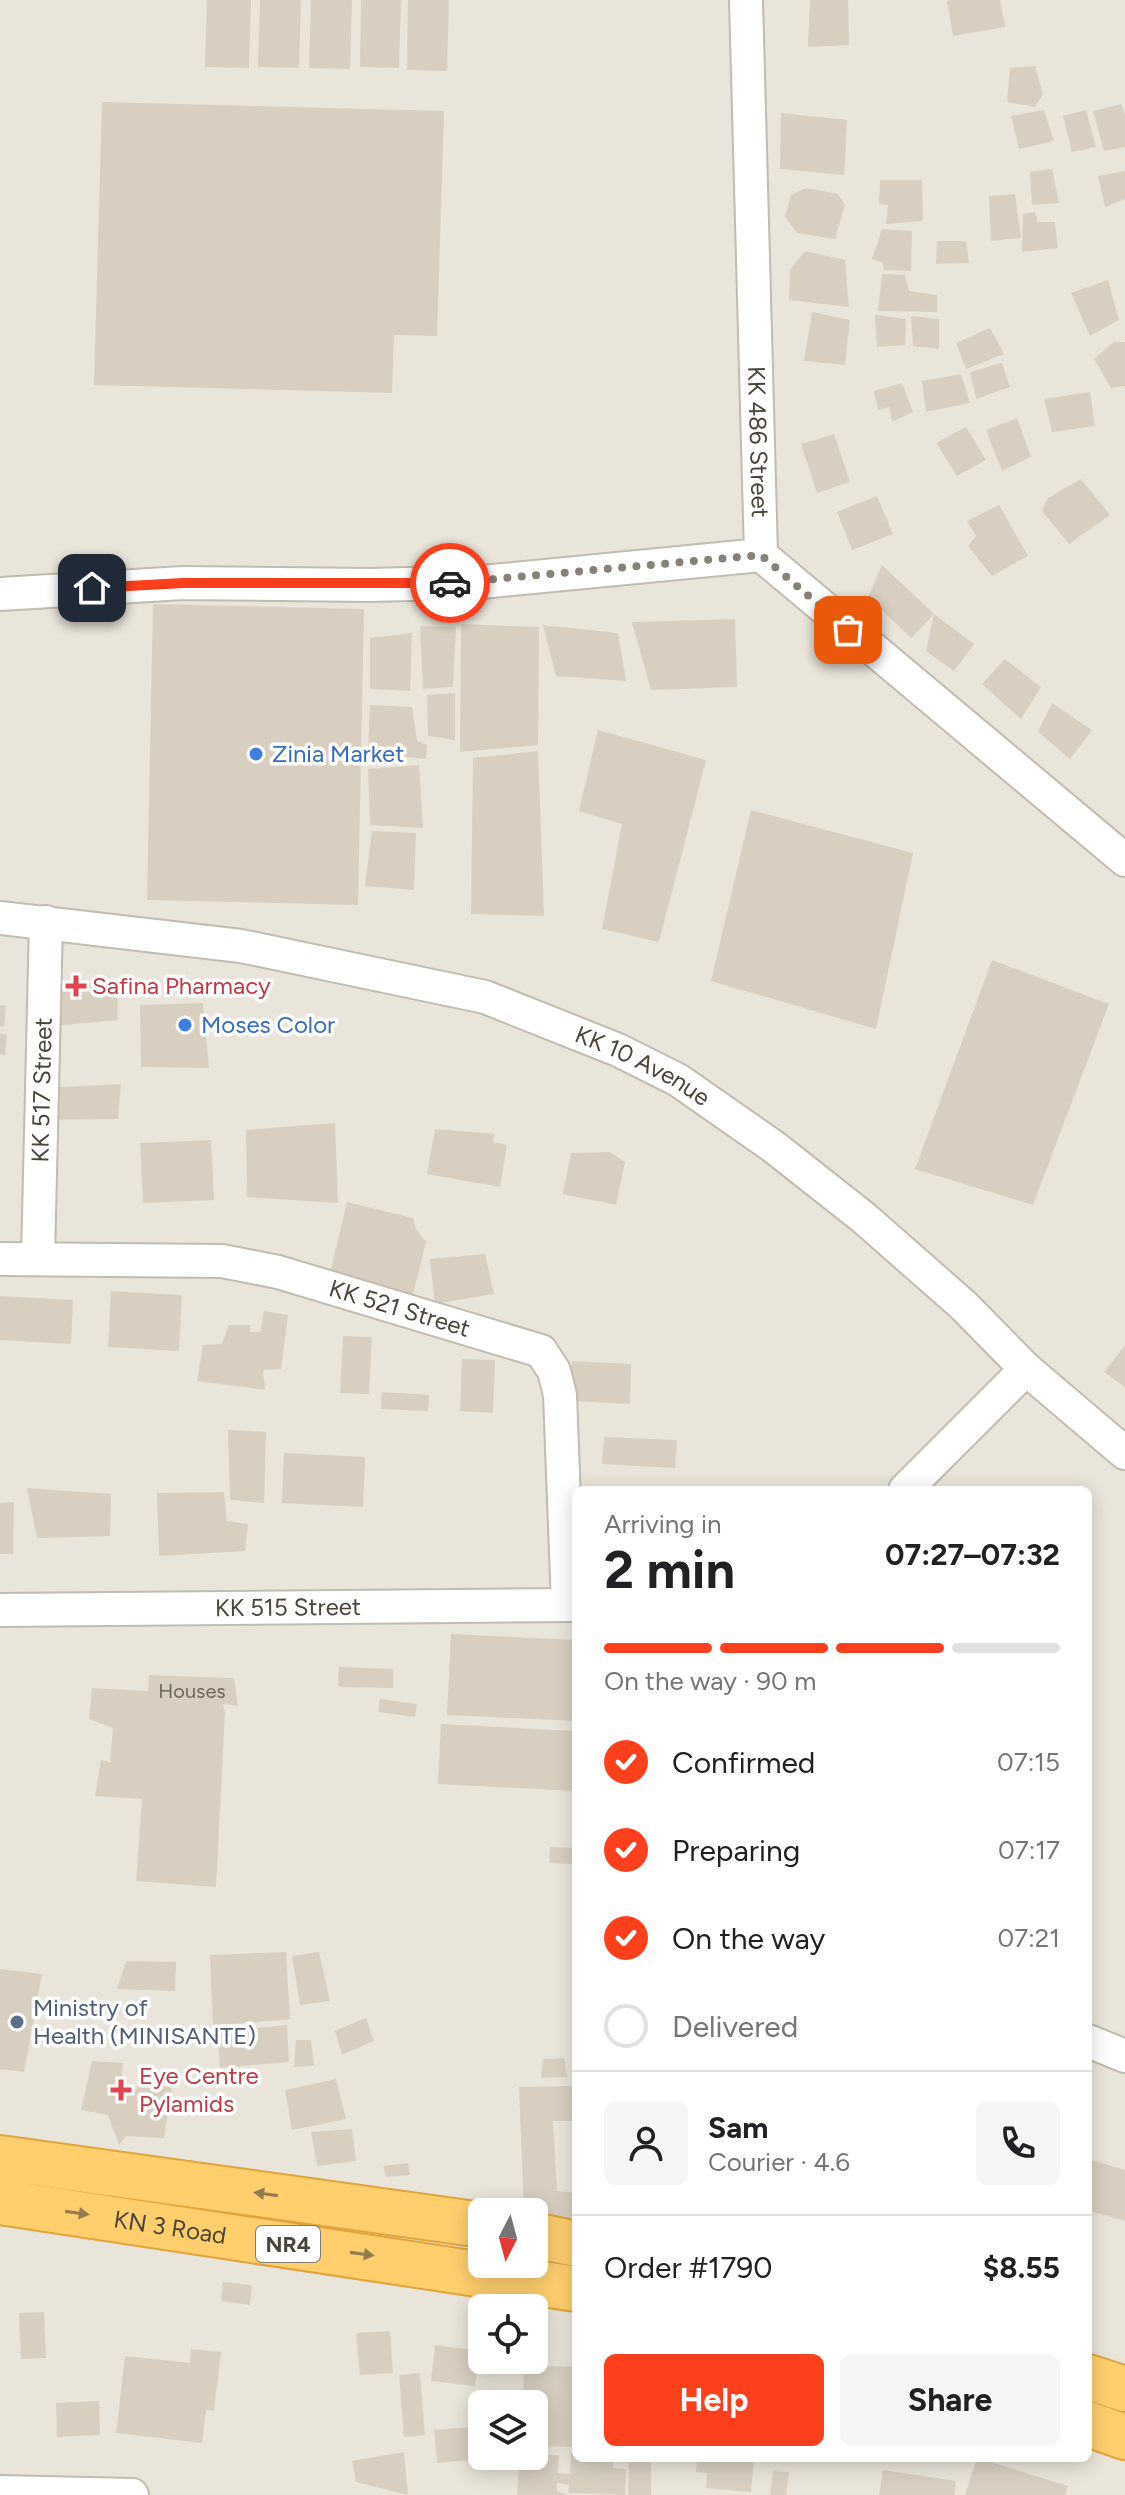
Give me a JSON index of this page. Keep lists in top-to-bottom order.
{
  "streets": {
    "highway": ["KN 3 Road", "NR4"],
    "street": [
      "KK 486 Street",
      "KK 10 Avenue",
      "KK 517 Street",
      "KK 521 Street",
      "KK 515 Street"
    ]
  },
  "crossings": [
    ["KK 10 Avenue", "KK 517 Street"],
    ["KK 517 Street", "KK 521 Street"],
    ["KK 521 Street", "KK 515 Street"]
  ],
  "places": {
    "other": ["Zinia Market", "Moses Color", "Ministry of Health (MINISANTE)"],
    "health": ["Safina Pharmacy", "Eye Centre Pylamids"]
  },
  "house_numbers": ["Houses"],
  "north": "bottom",
  "page": {
    "heading": ["2 min", "Arriving in", "07:27–07:32"],
    "panel": [
      "Sam",
      "Courier · 4.6",
      "Order #1790",
      "$8.55"
    ],
    "bar": "On the way · 90 m",
    "list": [
      ["Confirmed", "07:15"],
      ["Preparing", "07:17"],
      ["On the way", "07:21"],
      "Delivered"
    ],
    "buttons": ["Help", "Share"]
  }
}
